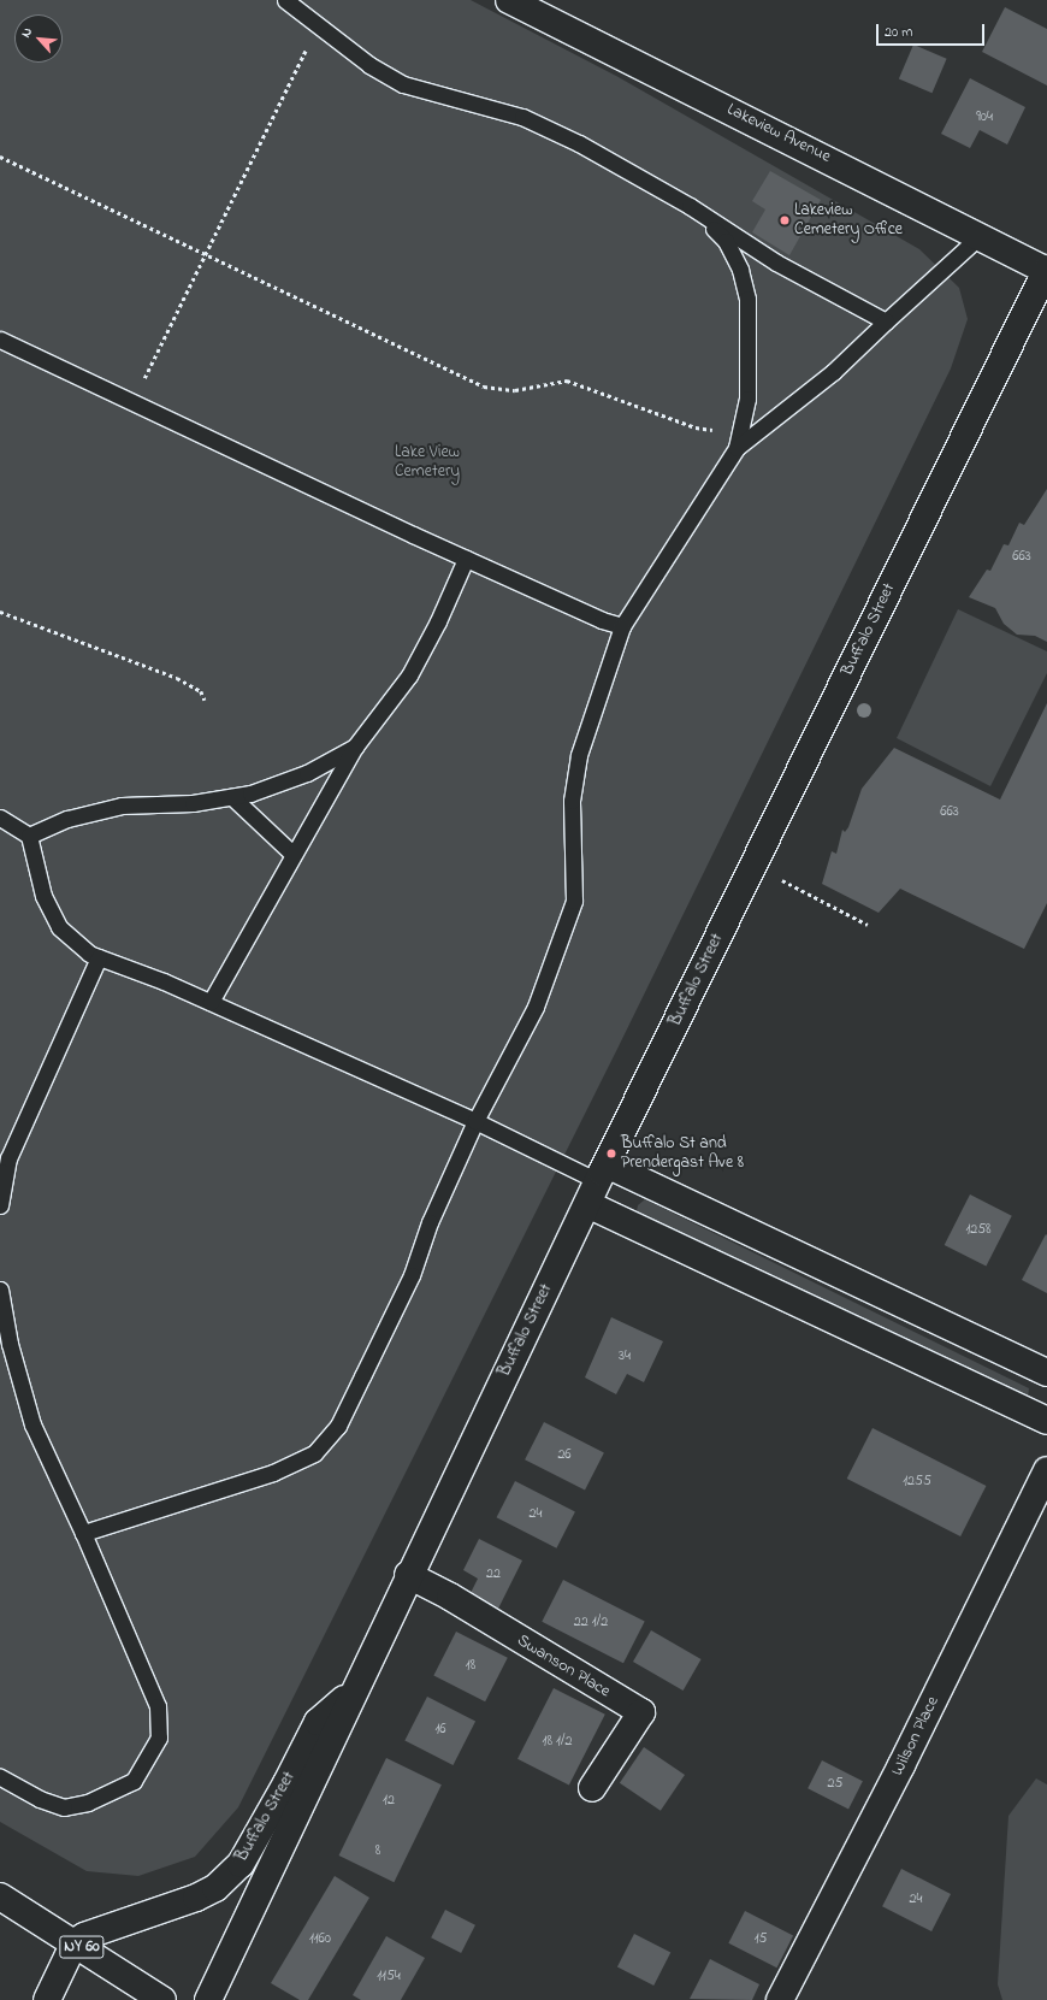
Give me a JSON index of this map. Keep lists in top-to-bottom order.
{
  "streets": {
    "main road": [
      "Lakeview Avenue",
      "Buffalo Street",
      "Swanson Place",
      "Wilson Place",
      "NY 60"
    ]
  },
  "crossings": [
    ["Lakeview Avenue", "Buffalo Street"],
    ["Buffalo Street", "Swanson Place"],
    ["Buffalo Street", "NY 60"]
  ],
  "parks": ["Lake View Cemetery"],
  "places": ["Lakeview Cemetery Office", "Buffalo St and Prendergast Ave 8"],
  "house_numbers": [
    "904",
    "663",
    "663",
    "1258",
    "34",
    "26",
    "1255",
    "24",
    "22",
    "22 1/2",
    "18",
    "16",
    "18 1/2",
    "25",
    "12",
    "8",
    "24",
    "1160",
    "15",
    "1154"
  ],
  "scale_bar": "20 m",
  "north": "top left"
}
